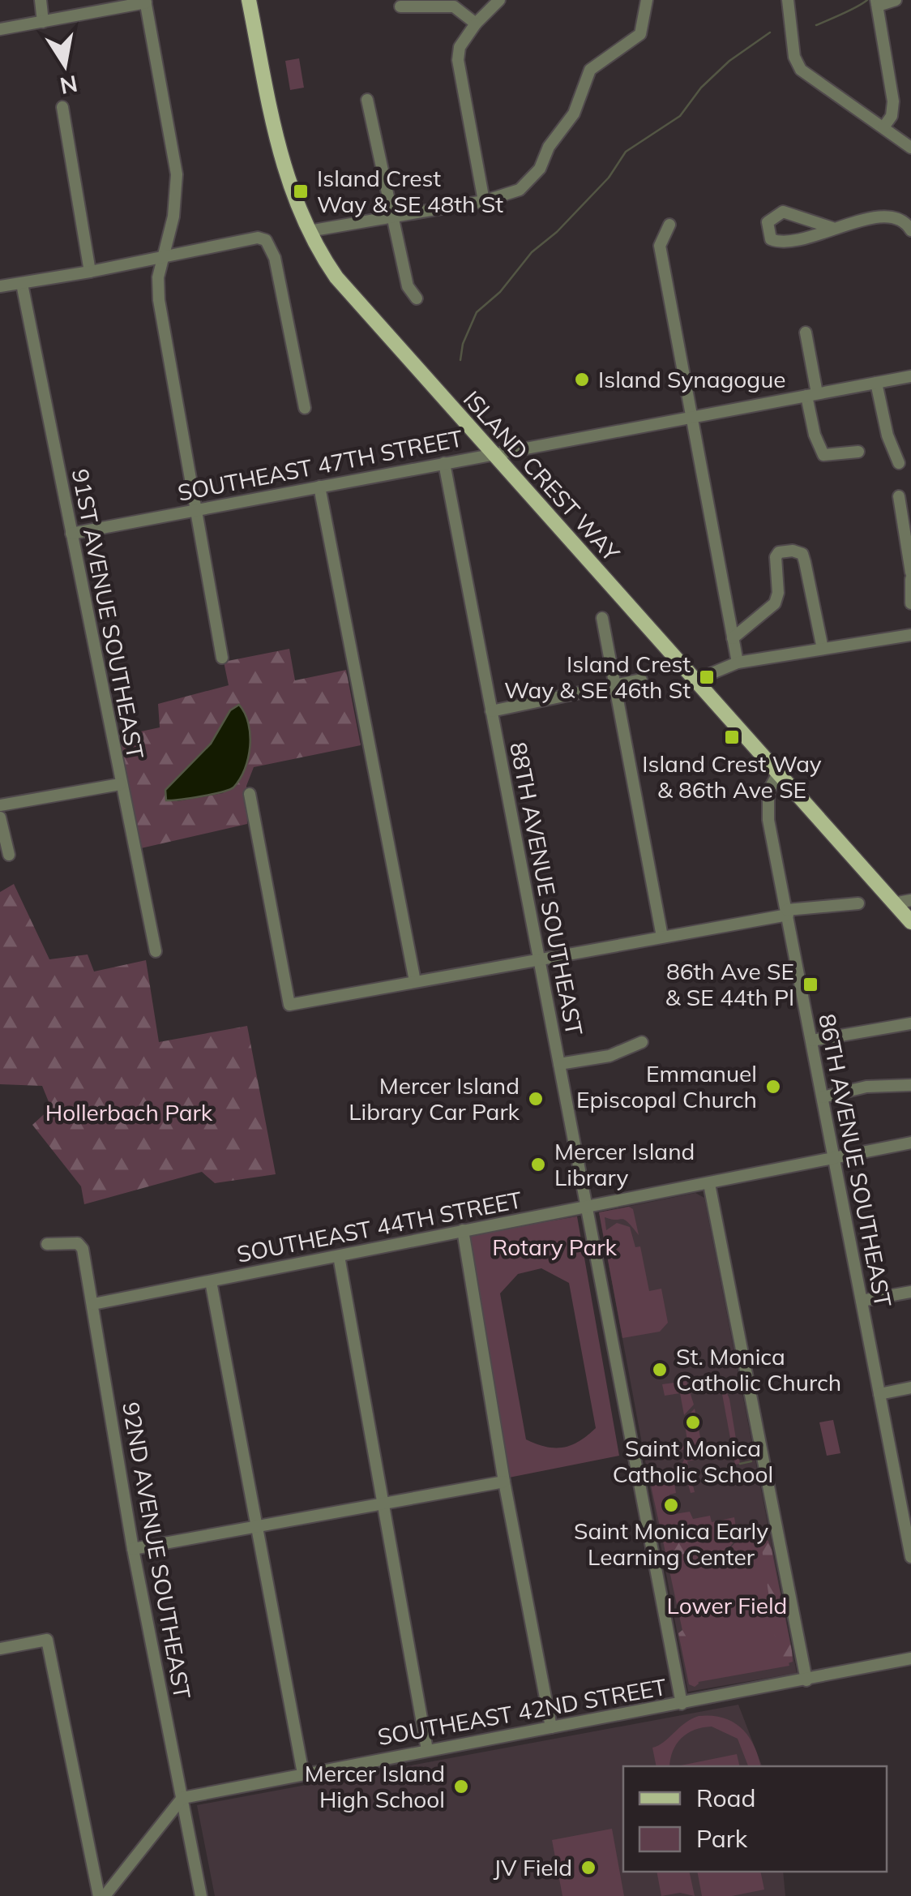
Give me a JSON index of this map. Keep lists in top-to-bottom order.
{
  "streets": {
    "main road": ["ISLAND CREST WAY"],
    "street": [
      "SOUTHEAST 47TH STREET",
      "91ST AVENUE SOUTHEAST",
      "88TH AVENUE SOUTHEAST",
      "86TH AVENUE SOUTHEAST",
      "SOUTHEAST 44TH STREET",
      "92ND AVENUE SOUTHEAST",
      "SOUTHEAST 42ND STREET"
    ]
  },
  "crossings": [
    ["SOUTHEAST 47TH STREET", "ISLAND CREST WAY"],
    ["SOUTHEAST 47TH STREET", "91ST AVENUE SOUTHEAST"],
    ["SOUTHEAST 47TH STREET", "88TH AVENUE SOUTHEAST"],
    ["ISLAND CREST WAY", "86TH AVENUE SOUTHEAST"],
    ["88TH AVENUE SOUTHEAST", "SOUTHEAST 44TH STREET"],
    ["88TH AVENUE SOUTHEAST", "SOUTHEAST 42ND STREET"],
    ["86TH AVENUE SOUTHEAST", "SOUTHEAST 44TH STREET"],
    ["SOUTHEAST 44TH STREET", "92ND AVENUE SOUTHEAST"],
    ["92ND AVENUE SOUTHEAST", "SOUTHEAST 42ND STREET"]
  ],
  "parks": ["Hollerbach Park", "Rotary Park", "Lower Field"],
  "places": {
    "transit": [
      "Island Crest Way & SE 48th St",
      "Island Crest Way & SE 46th St",
      "Island Crest Way & 86th Ave SE",
      "86th Ave SE & SE 44th Pl"
    ],
    "other": [
      "Island Synagogue",
      "Emmanuel Episcopal Church",
      "Mercer Island Library Car Park",
      "Mercer Island Library",
      "St. Monica Catholic Church",
      "Saint Monica Catholic School",
      "Saint Monica Early Learning Center",
      "Mercer Island High School",
      "JV Field"
    ]
  },
  "legend": ["Road", "Park"],
  "north": "bottom"
}
